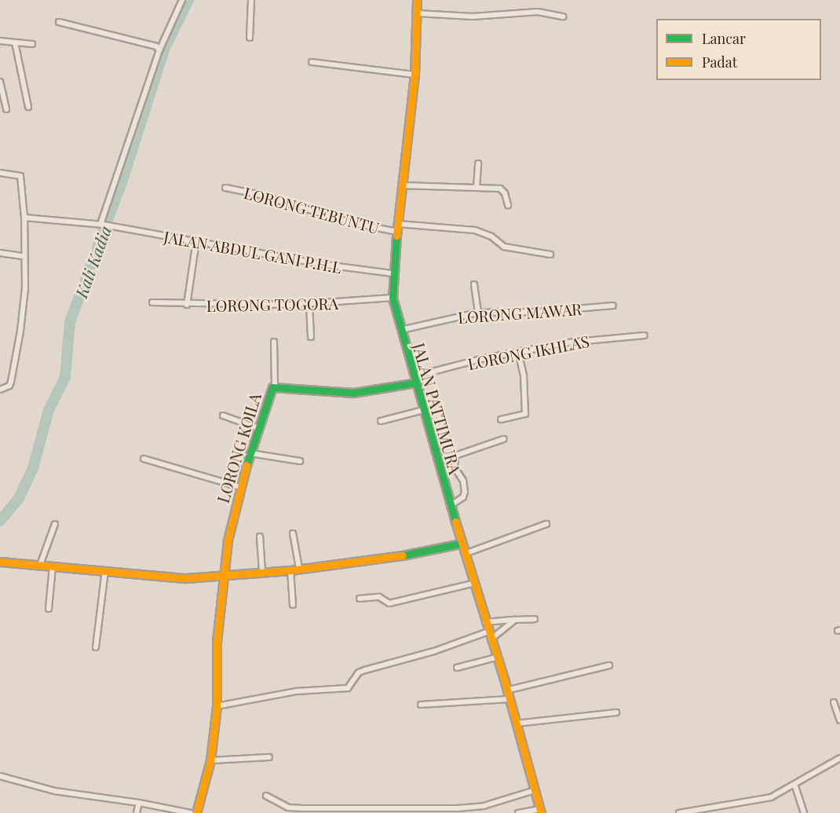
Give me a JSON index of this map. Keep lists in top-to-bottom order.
{
  "streets": {
    "main road": ["JALAN PATTIMURA", "LORONG KOILA"],
    "street": [
      "LORONG TEBUNTU",
      "JALAN ABDUL GANI P.H.L",
      "LORONG TOGORA",
      "LORONG MAWAR",
      "LORONG IKHLAS"
    ]
  },
  "crossings": [
    ["LORONG TEBUNTU", "JALAN PATTIMURA"],
    ["JALAN ABDUL GANI P.H.L", "JALAN PATTIMURA"],
    ["LORONG TOGORA", "JALAN PATTIMURA"],
    ["LORONG MAWAR", "JALAN PATTIMURA"],
    ["LORONG IKHLAS", "JALAN PATTIMURA"],
    ["LORONG IKHLAS", "LORONG KOILA"],
    ["JALAN PATTIMURA", "LORONG KOILA"]
  ],
  "water": ["Kali Kadia"],
  "legend": ["Lancar", "Padat"]
}
